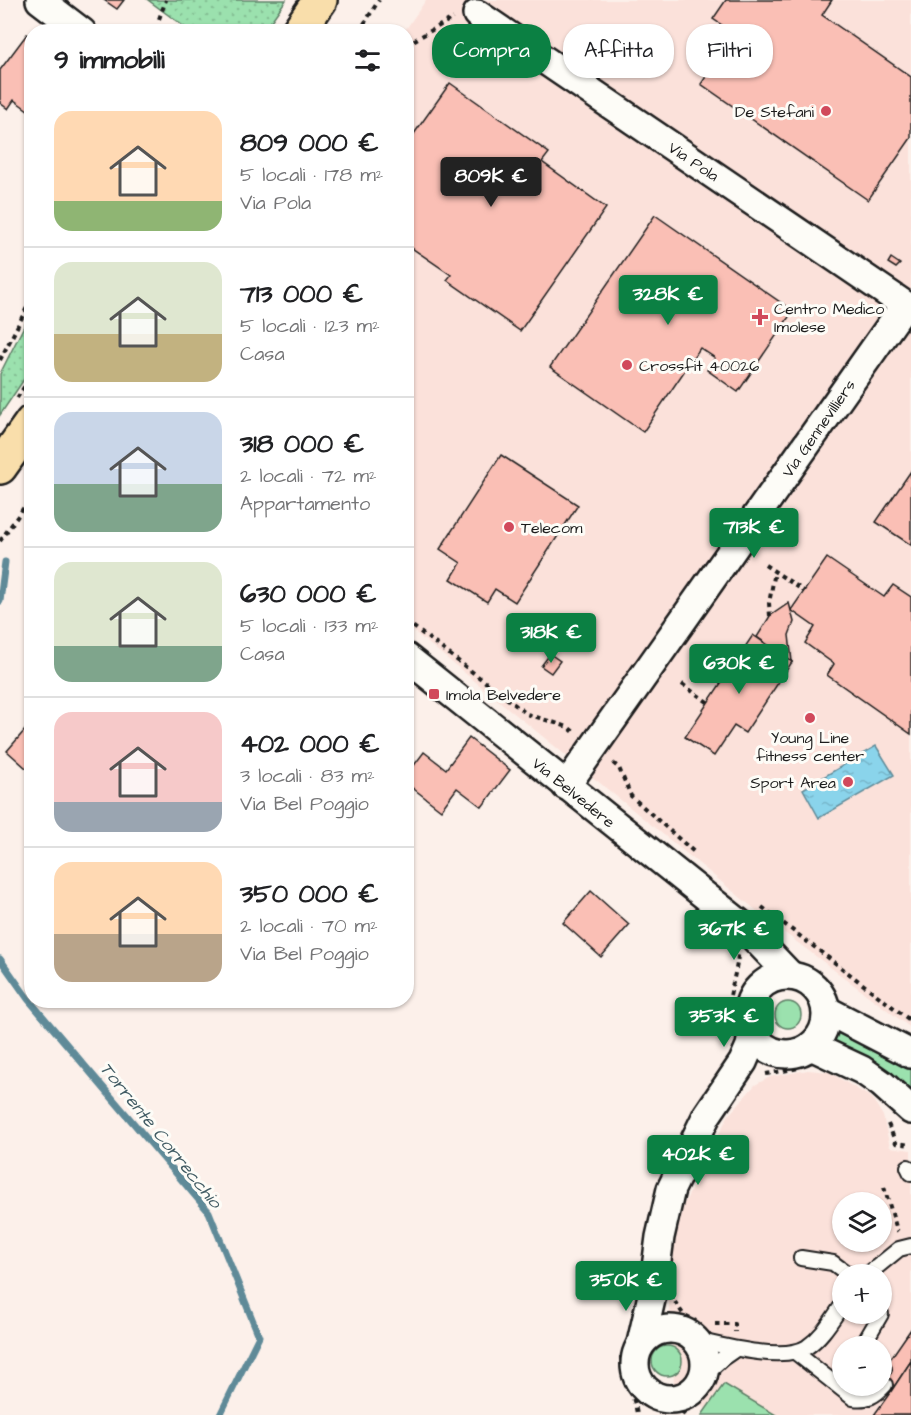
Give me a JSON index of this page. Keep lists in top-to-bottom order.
{
  "streets": {
    "street": ["Via Pola", "Via Gennevilliers", "Via Belvedere"]
  },
  "crossings": [
    ["Via Pola", "Via Gennevilliers"],
    ["Via Gennevilliers", "Via Belvedere"]
  ],
  "water": ["Torrente Correcchio"],
  "places": {
    "other": [
      "De Stefani",
      "Crossfit 40026",
      "Telecom",
      "Young Line fitness center",
      "Sport Area"
    ],
    "health": ["Centro Medico Imolese"],
    "transit": ["Imola Belvedere"]
  },
  "page": {
    "chip": ["Compra", "Affitta", "Filtri"],
    "heading": "9 immobili",
    "list": [
      {
        "name": "809 000 €",
        "note": "5 locali · 178 m² · Via Pola"
      },
      {
        "name": "713 000 €",
        "note": "5 locali · 123 m² · Casa"
      },
      {
        "name": "318 000 €",
        "note": "2 locali · 72 m² · Appartamento"
      },
      {
        "name": "630 000 €",
        "note": "5 locali · 133 m² · Casa"
      },
      {
        "name": "402 000 €",
        "note": "3 locali · 83 m² · Via Bel Poggio"
      },
      {
        "name": "350 000 €",
        "note": "2 locali · 70 m² · Via Bel Poggio"
      }
    ],
    "price": [
      "809K €",
      "328K €",
      "713K €",
      "318K €",
      "630K €",
      "367K €",
      "353K €",
      "402K €",
      "350K €"
    ],
    "map_buttons": ["+", "−"]
  }
}
